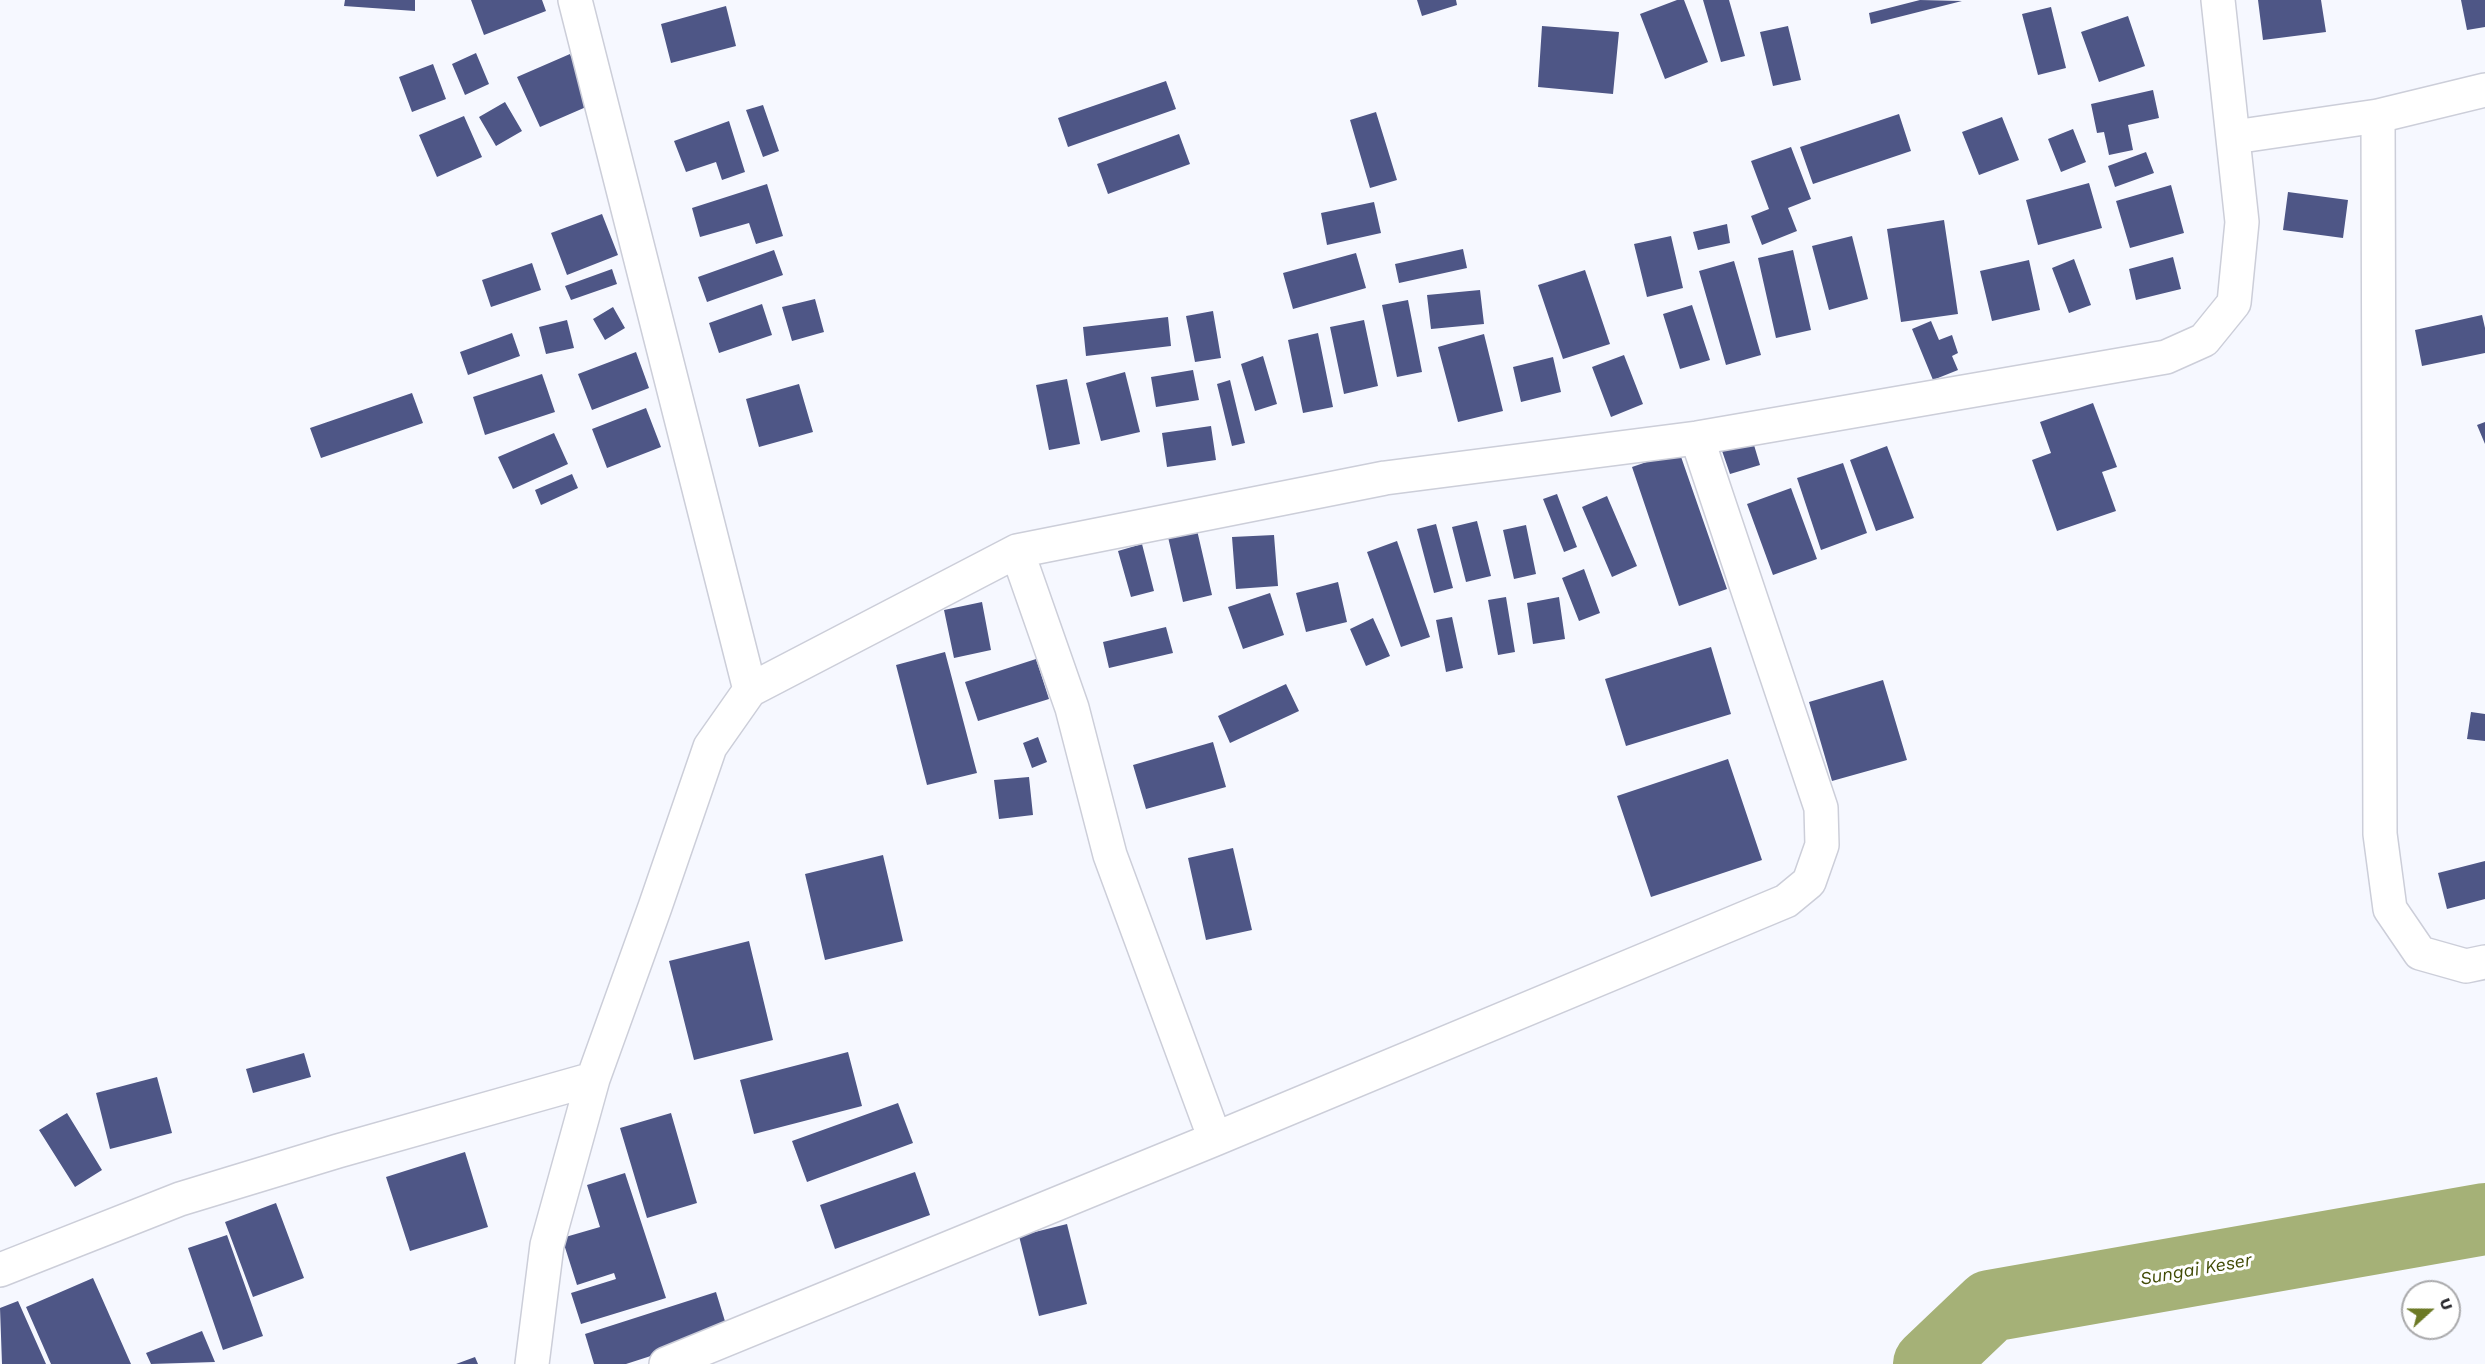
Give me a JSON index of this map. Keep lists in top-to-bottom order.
{
  "water": ["Sungai Keser"],
  "north": "right"
}
